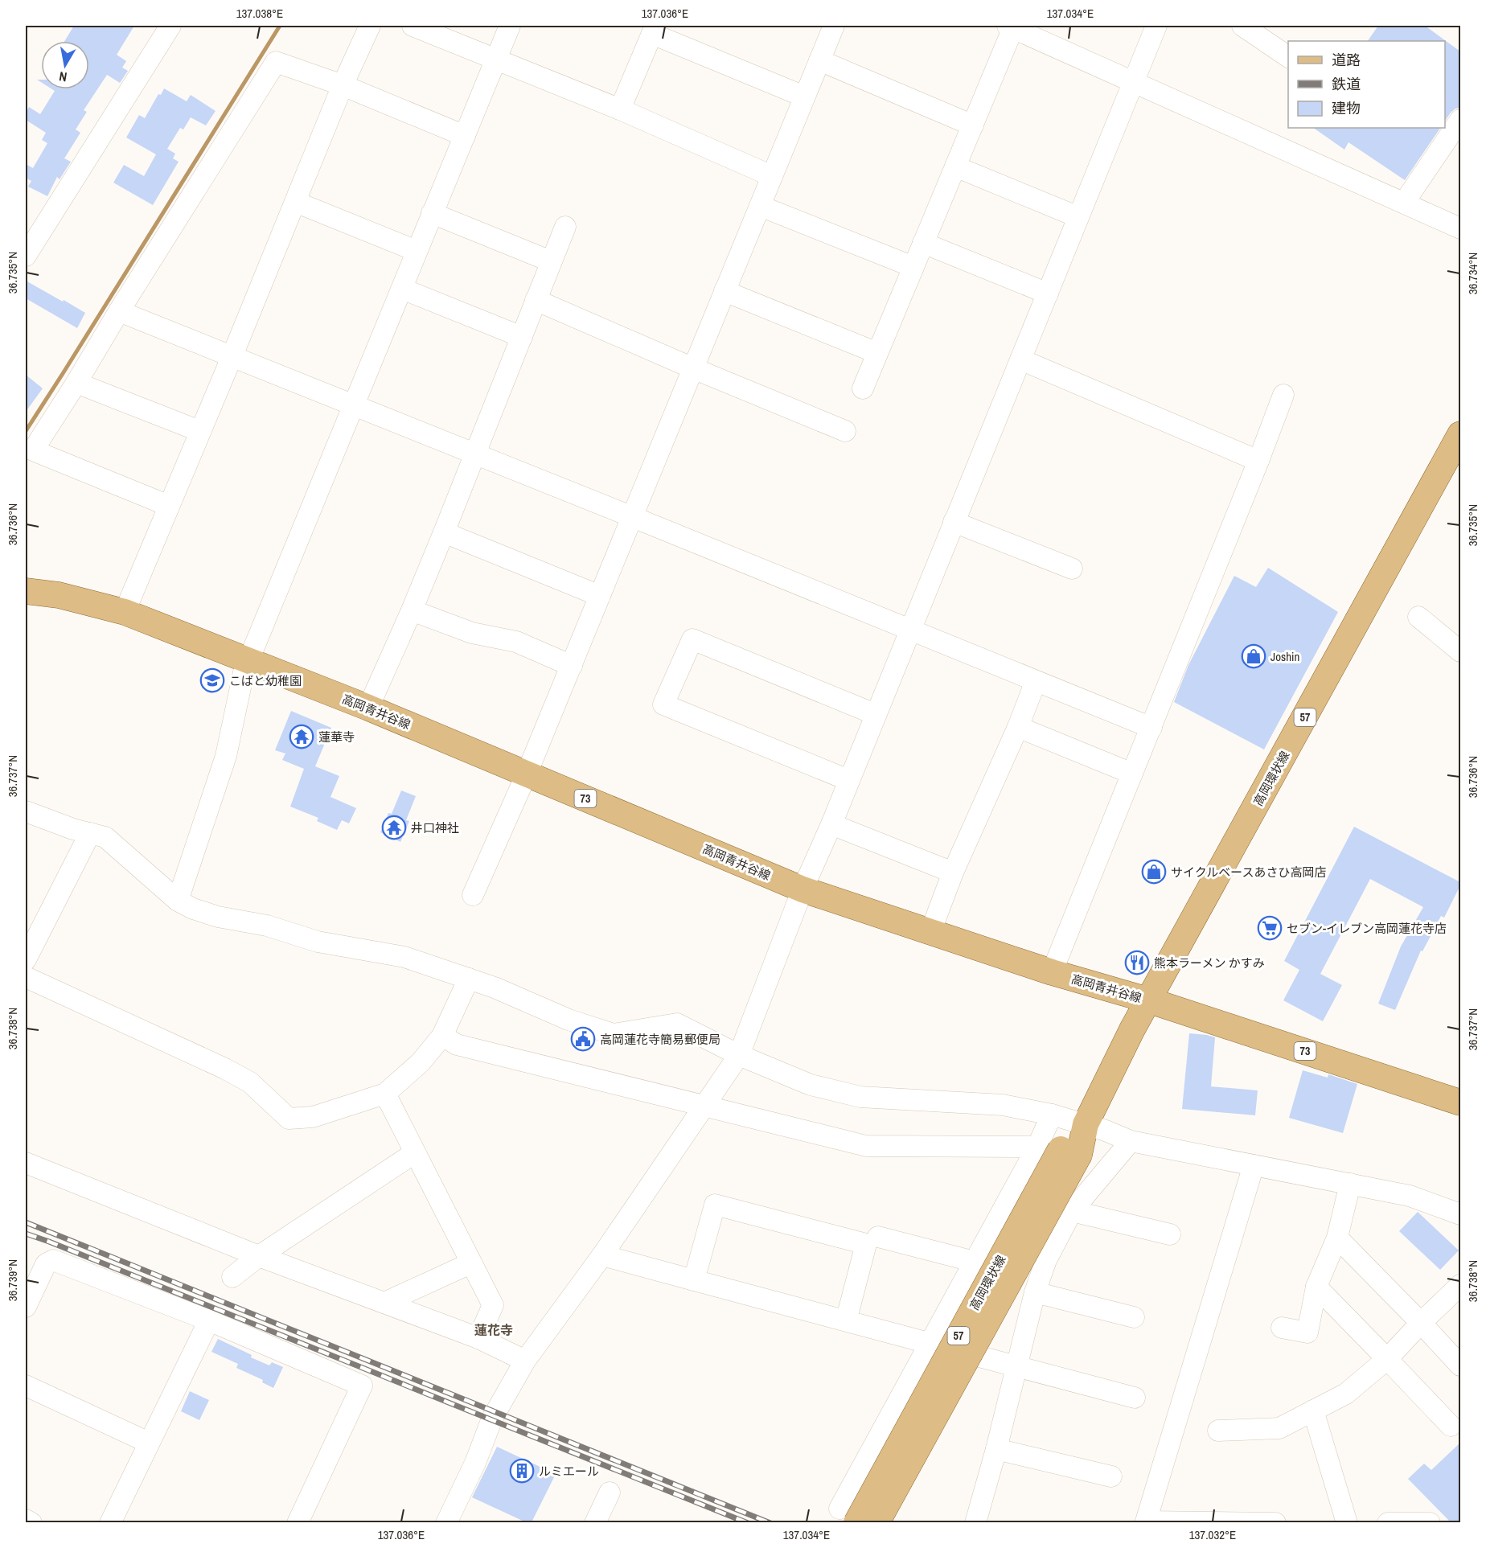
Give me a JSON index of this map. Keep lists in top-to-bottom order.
{
  "streets": {
    "main road": [
      "高岡青井谷線",
      "57",
      "高岡環状線",
      "73"
    ]
  },
  "crossings": [
    ["高岡青井谷線", "高岡環状線"]
  ],
  "districts": ["蓮花寺"],
  "places": {
    "shop": ["Joshin", "サイクルベースあさひ高岡店"],
    "school or university": ["こばと幼稚園"],
    "temple": ["蓮華寺", "井口神社"],
    "supermarket": ["セブン-イレブン高岡蓮花寺店"],
    "restaurant": ["熊本ラーメン かすみ"],
    "public building": ["高岡蓮花寺簡易郵便局"],
    "building": ["ルミエール"]
  },
  "legend": ["道路", "鉄道", "建物"],
  "north": "bottom",
  "coordinates": [
    "137.038°E",
    "137.036°E",
    "137.034°E",
    "36.735°N",
    "36.734°N",
    "36.736°N",
    "36.737°N",
    "36.738°N",
    "36.739°N",
    "137.032°E"
  ]
}
